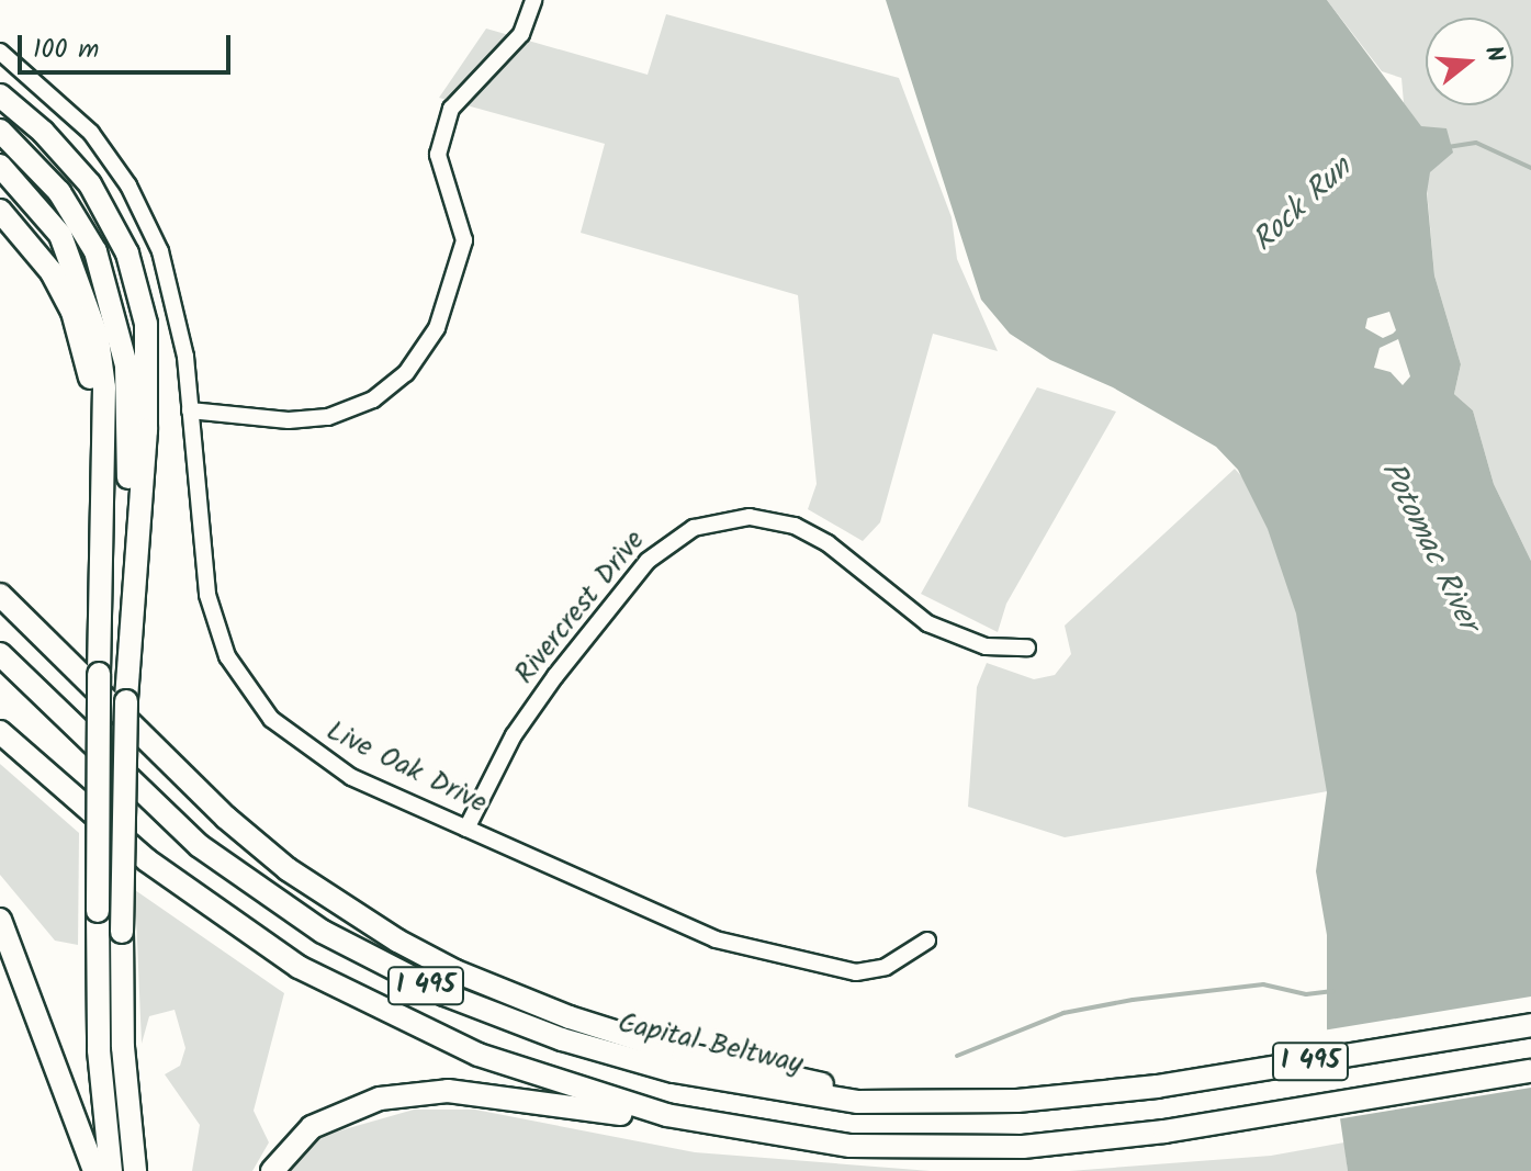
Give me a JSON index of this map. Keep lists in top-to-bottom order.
{
  "streets": {
    "highway": ["I 495", "Capital Beltway"],
    "street": ["Rivercrest Drive", "Live Oak Drive"]
  },
  "crossings": [
    ["Rivercrest Drive", "Live Oak Drive"]
  ],
  "water": ["Rock Run", "Potomac River"],
  "scale_bar": "100 m",
  "north": "right"
}
